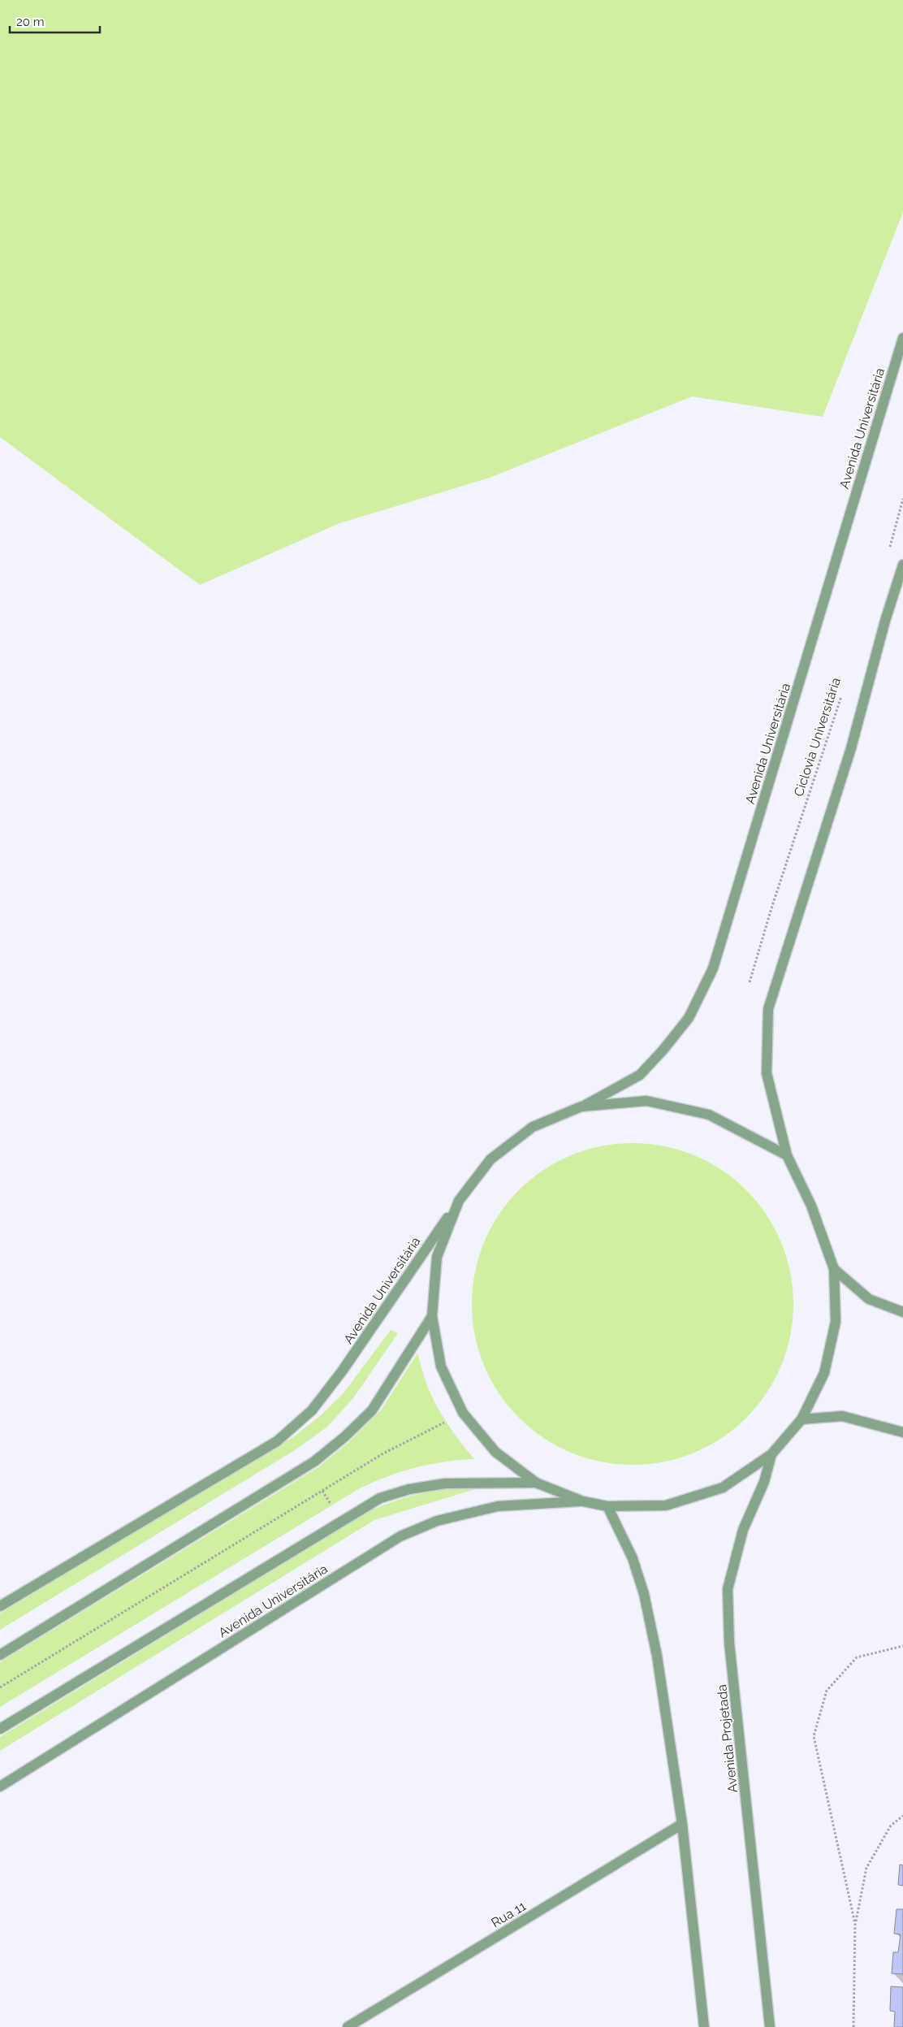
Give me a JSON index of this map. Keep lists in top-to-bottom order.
{
  "streets": {
    "street": ["Avenida Universitária", "Avenida Projetada", "Rua 11"],
    "path": ["Ciclovia Universitária"]
  },
  "crossings": [
    ["Avenida Universitária", "Avenida Projetada"]
  ],
  "scale_bar": "20 m"
}
